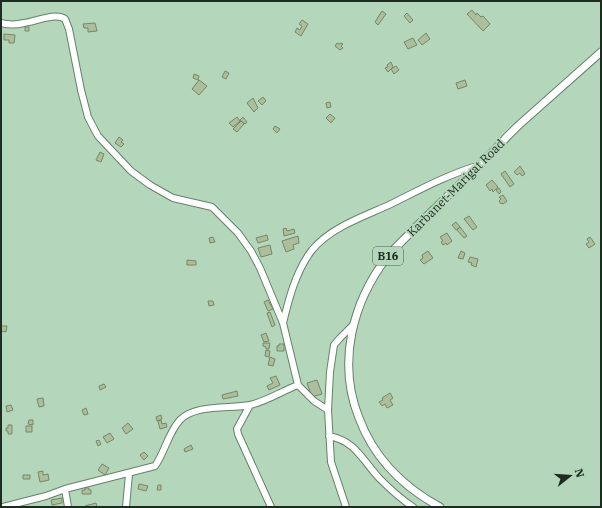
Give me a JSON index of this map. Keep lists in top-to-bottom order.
{
  "streets": {
    "main road": ["Karbanet-Marigat Road", "B16"]
  },
  "north": "right"
}
